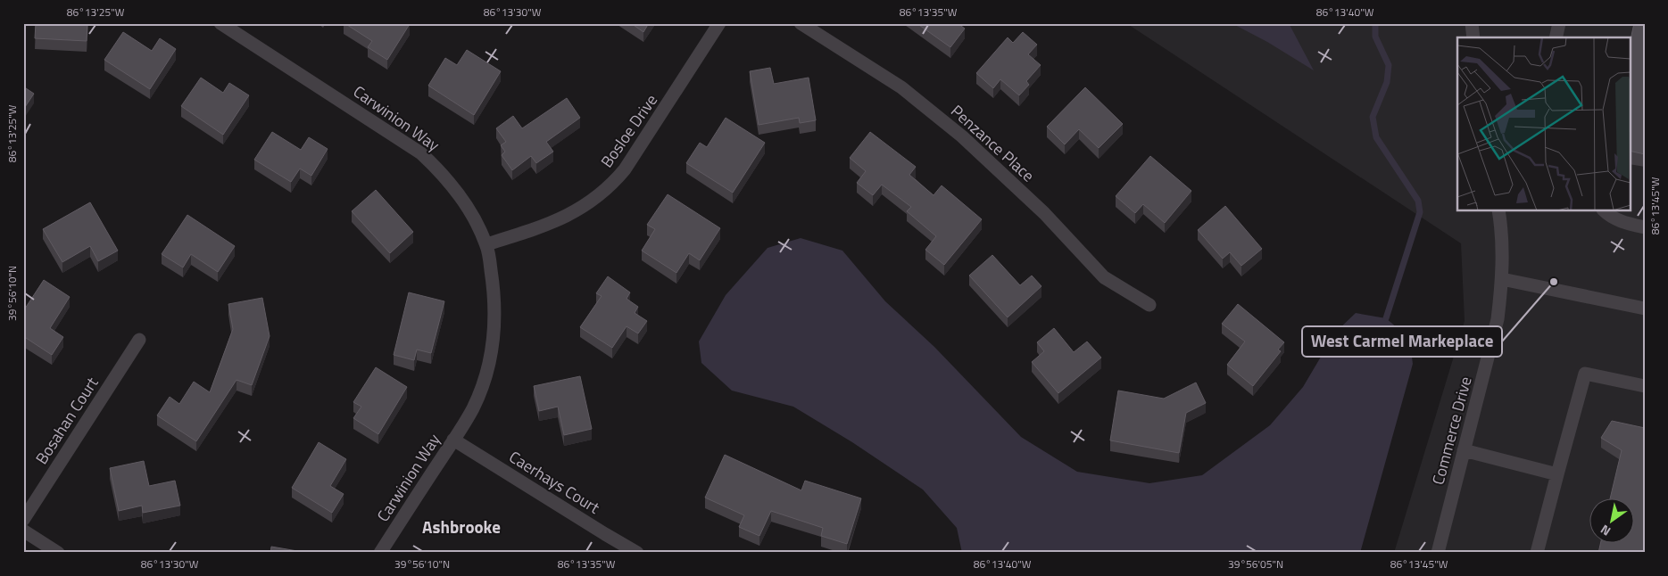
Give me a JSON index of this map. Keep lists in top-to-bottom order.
{
  "streets": {
    "street": [
      "Carwinion Way",
      "Bosloe Drive",
      "Penzance Place",
      "Bosahan Court",
      "Commerce Drive",
      "Caerhays Court"
    ]
  },
  "crossings": [
    ["Carwinion Way", "Bosloe Drive"],
    ["Carwinion Way", "Caerhays Court"]
  ],
  "districts": ["Ashbrooke"],
  "places": ["West Carmel Markeplace"],
  "north": "bottom left",
  "coordinates": [
    "86°13'25\"W",
    "86°13'30\"W",
    "86°13'35\"W",
    "86°13'40\"W",
    "86°13'45\"W",
    "39°56'10\"N",
    "39°56'05\"N"
  ]
}
